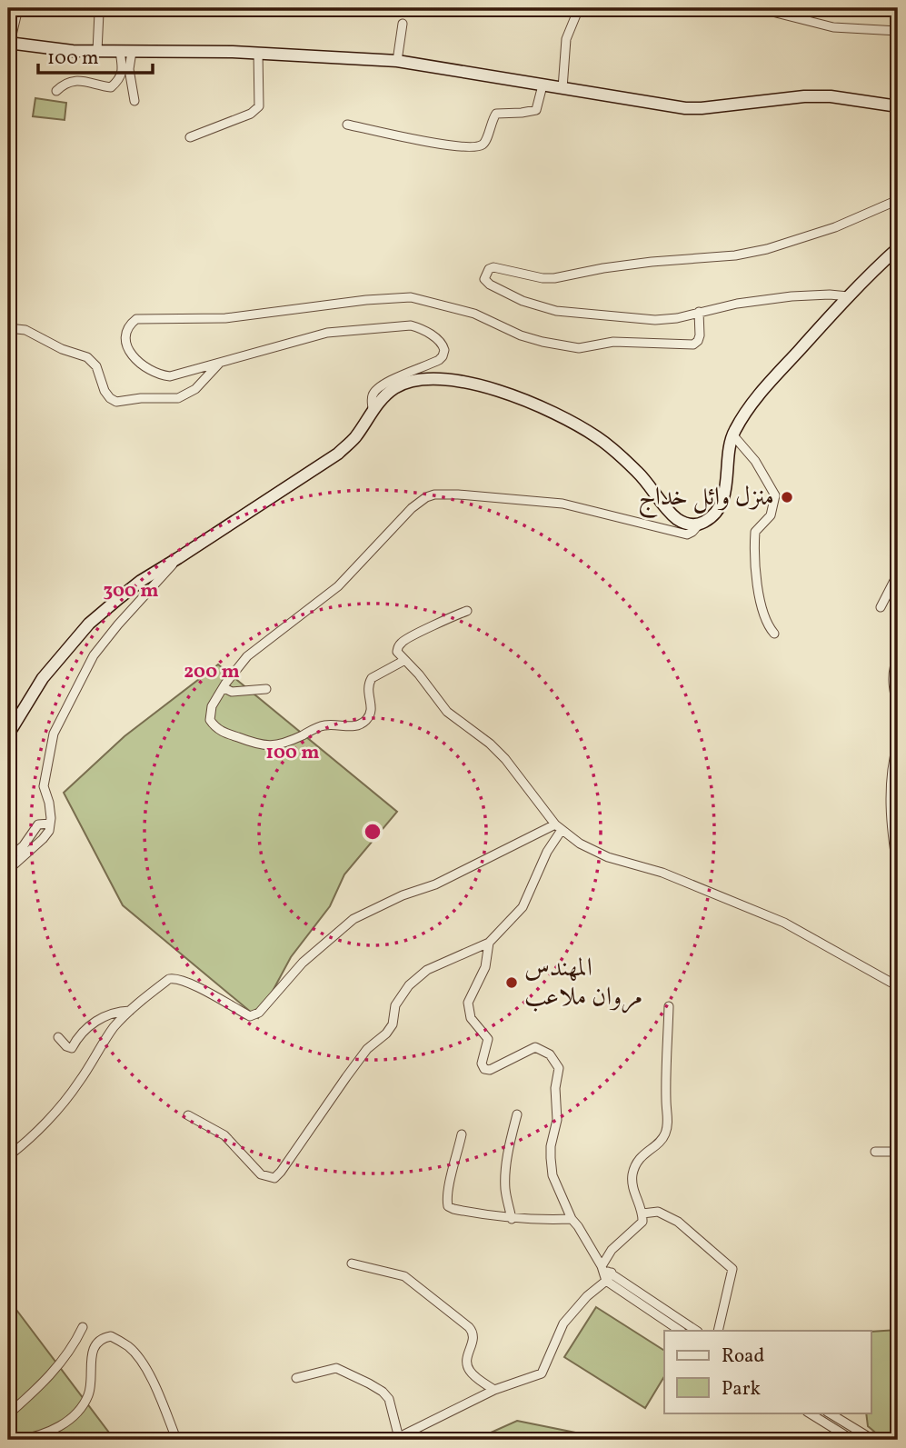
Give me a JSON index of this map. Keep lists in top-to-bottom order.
{
  "places": ["منزل وائل خداج", "المهندس مروان ملاعب"],
  "legend": ["Road", "Park"],
  "scale_bar": "100 m",
  "rings": ["300 m", "200 m", "100 m"]
}
